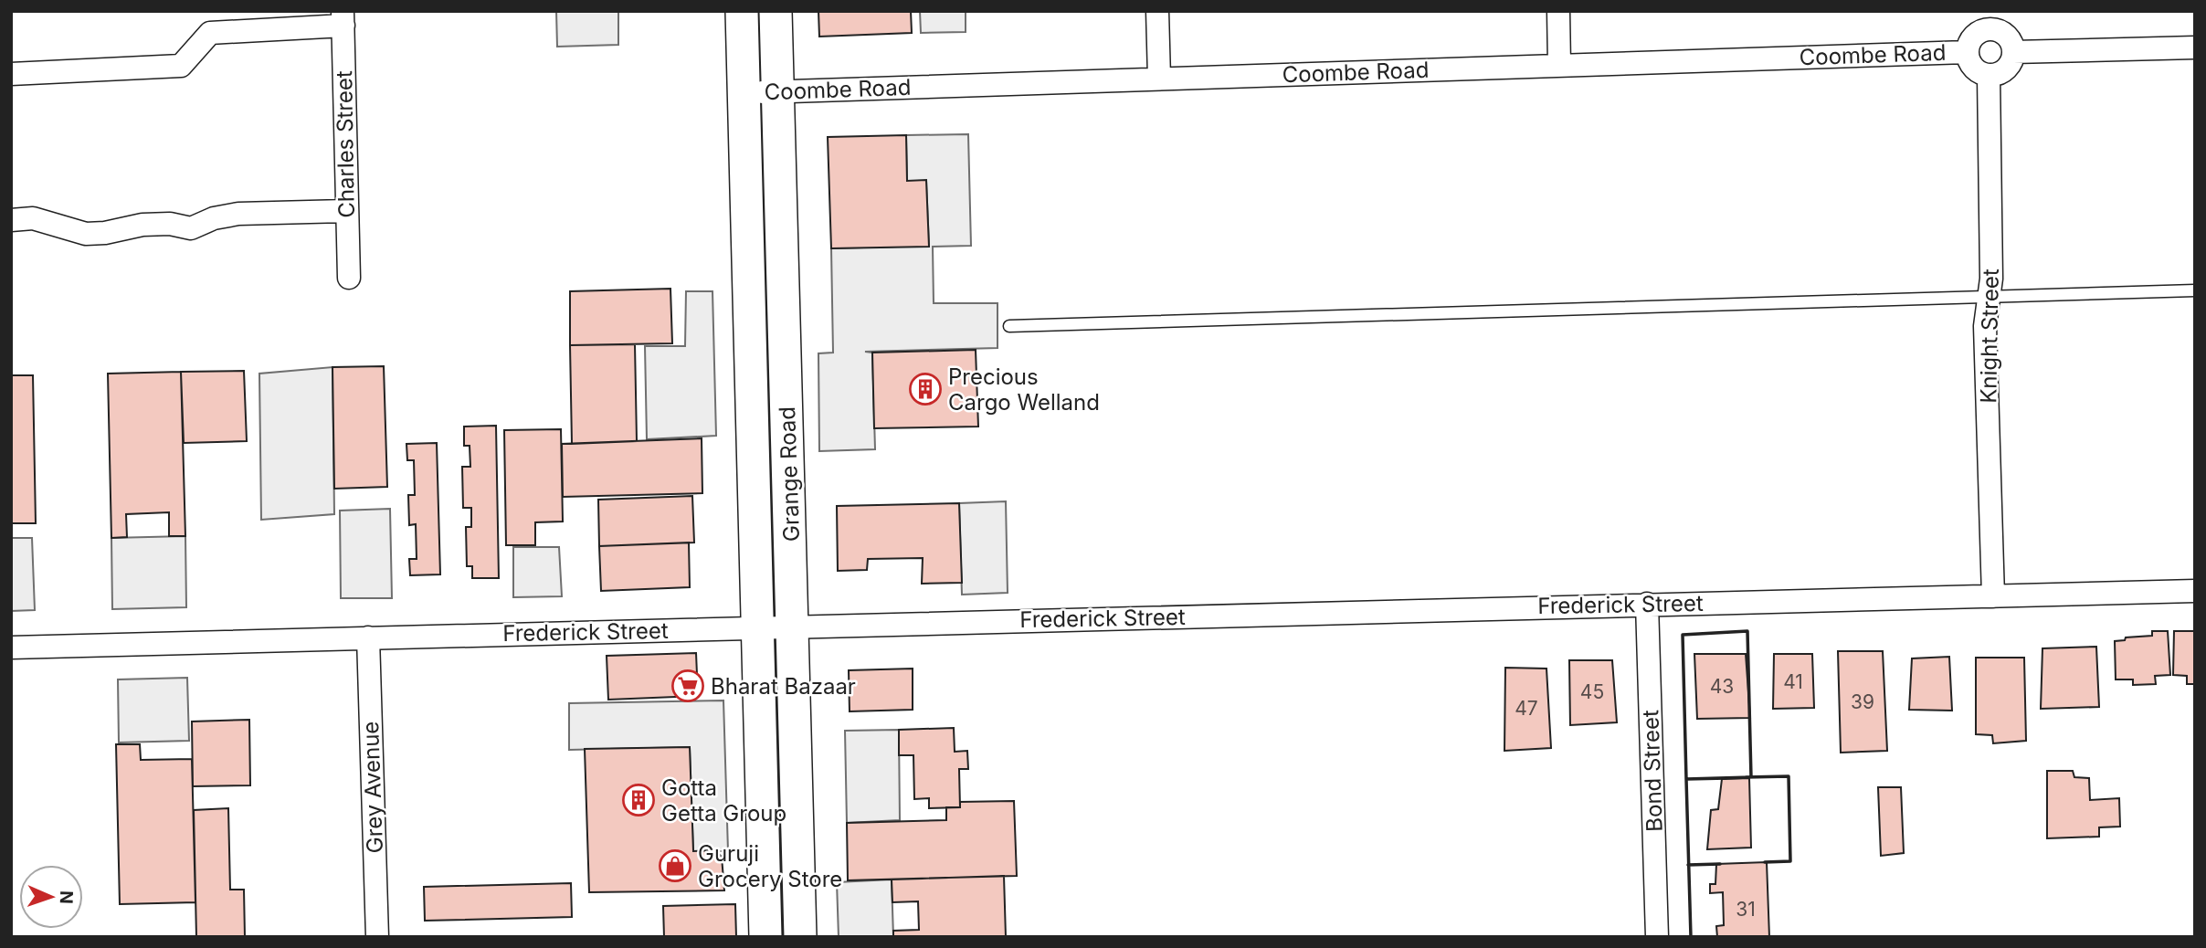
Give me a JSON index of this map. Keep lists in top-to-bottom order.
{
  "streets": {
    "main road": ["Grange Road"],
    "street": [
      "Coombe Road",
      "Charles Street",
      "Knight Street",
      "Frederick Street",
      "Bond Street",
      "Grey Avenue"
    ]
  },
  "crossings": [
    ["Coombe Road", "Knight Street"],
    ["Coombe Road", "Grange Road"],
    ["Knight Street", "Frederick Street"],
    ["Grange Road", "Frederick Street"],
    ["Frederick Street", "Bond Street"],
    ["Frederick Street", "Grey Avenue"]
  ],
  "places": {
    "building": ["Precious Cargo Welland", "Gotta Getta Group"],
    "supermarket": ["Bharat Bazaar"],
    "shop": ["Guruji Grocery Store"]
  },
  "house_numbers": [
    "41",
    "43",
    "45",
    "39",
    "47",
    "31"
  ],
  "north": "right"
}
